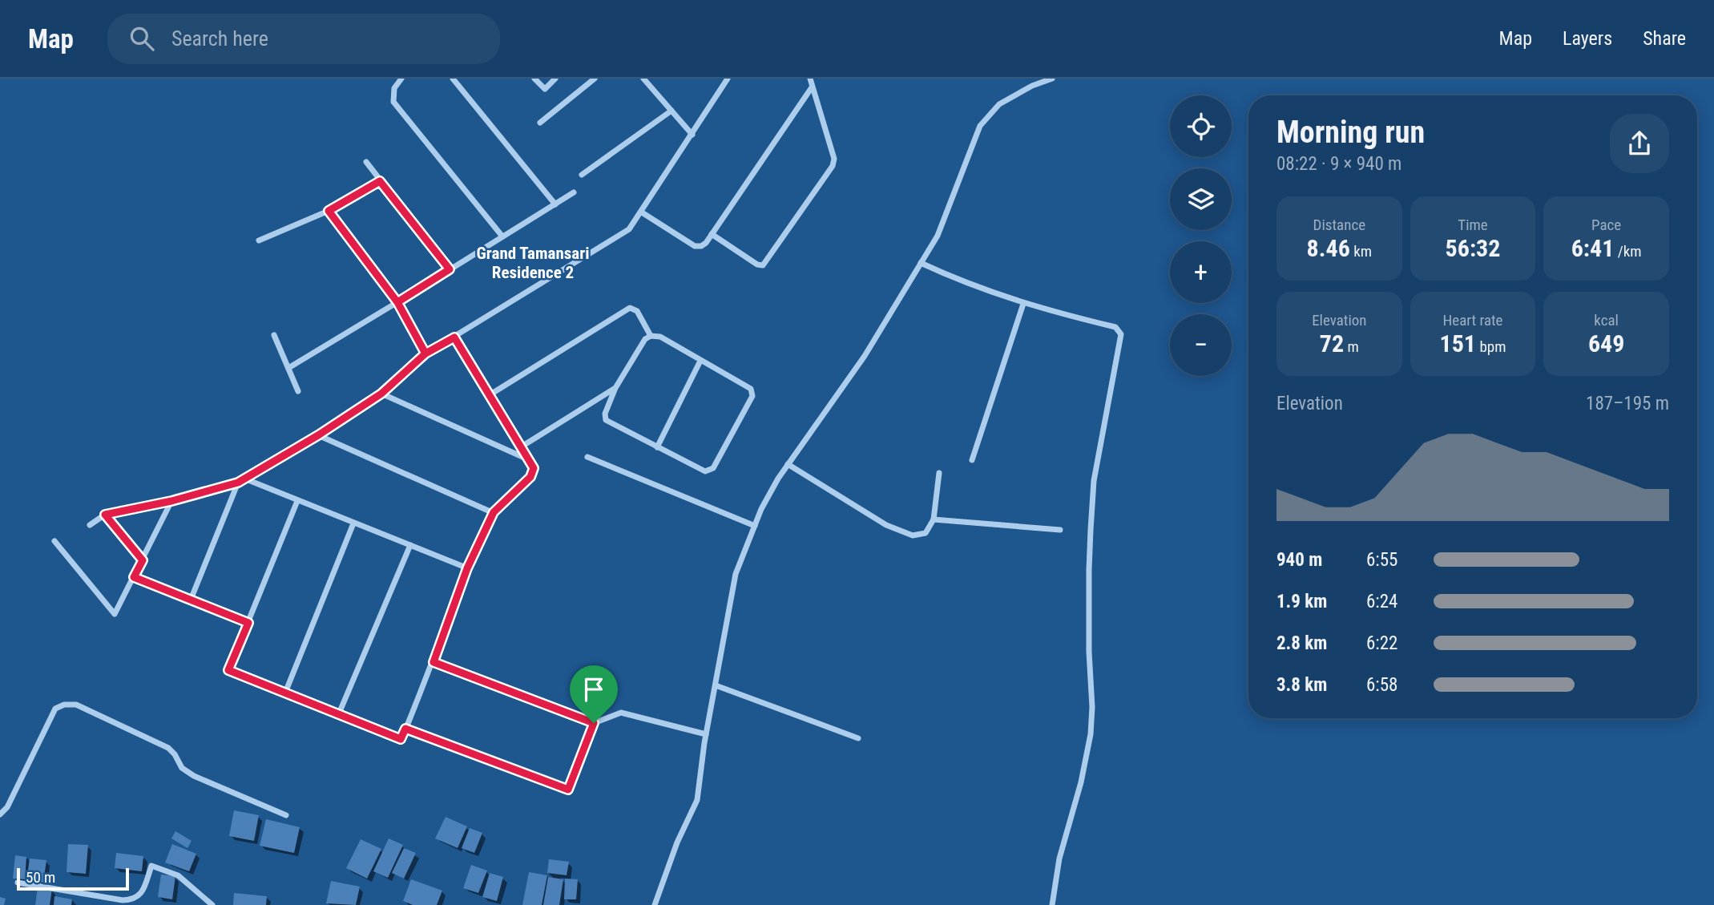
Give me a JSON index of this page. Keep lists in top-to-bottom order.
{
  "districts": ["Grand Tamansari Residence 2"],
  "scale_bar": "50 m",
  "page": {
    "header": "Map",
    "search": "Search here",
    "nav": ["Map", "Layers", "Share"],
    "map_buttons": ["+", "−"],
    "heading": ["Morning run", "08:22 · 9 × 940 m"],
    "stats": [
      ["Distance", "8.46 km"],
      ["Time", "56:32"],
      ["Pace", "6:41 /km"],
      ["Elevation", "72 m"],
      ["Heart rate", "151 bpm"],
      ["kcal", "649"]
    ],
    "chart": ["Elevation", "187–195 m"],
    "list": [
      {
        "name": "940 m",
        "note": "6:55"
      },
      {
        "name": "1.9 km",
        "note": "6:24"
      },
      {
        "name": "2.8 km",
        "note": "6:22"
      },
      {
        "name": "3.8 km",
        "note": "6:58"
      }
    ],
    "scale": "50 m"
  }
}
